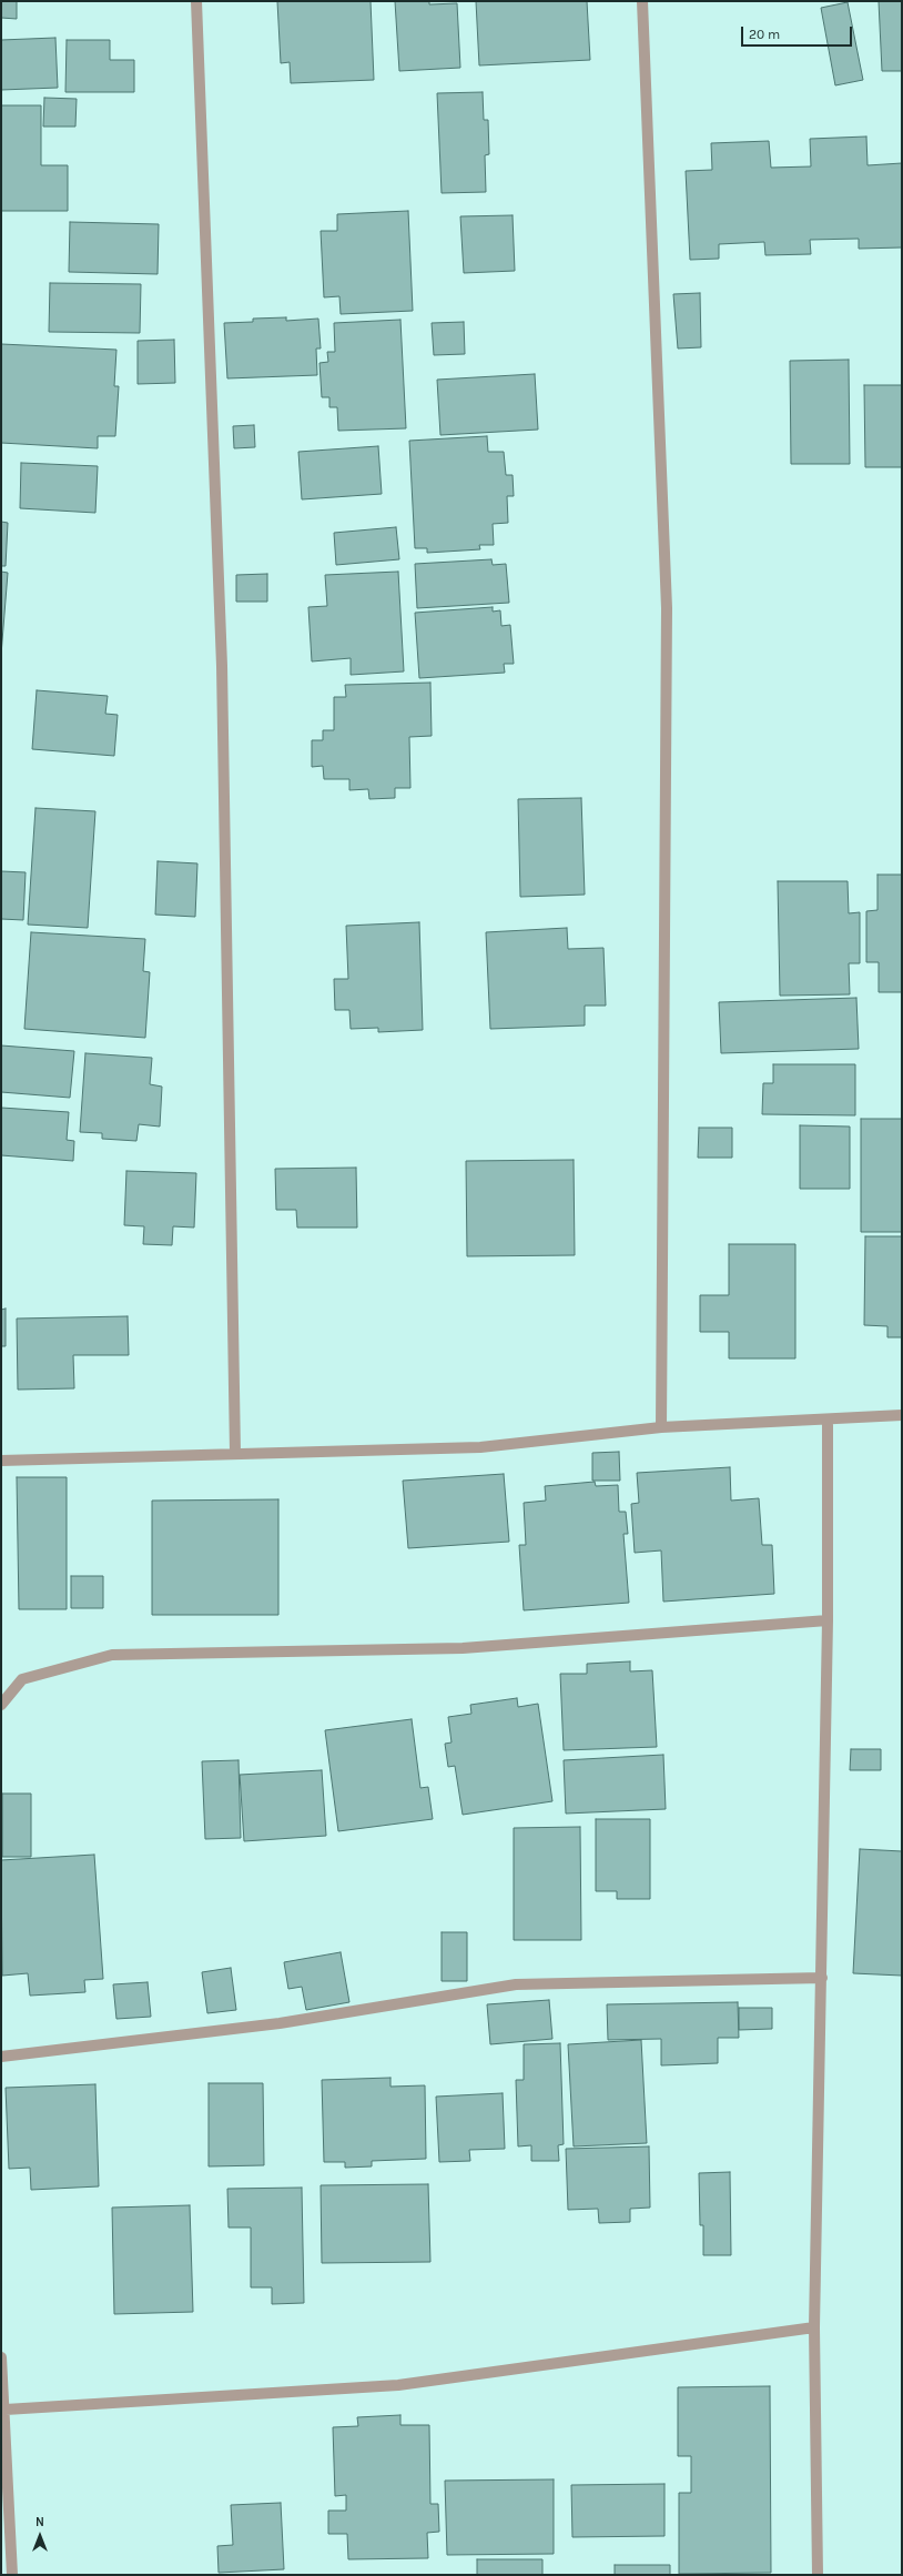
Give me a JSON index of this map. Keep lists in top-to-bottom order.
{
  "scale_bar": "20 m",
  "north": "top"
}
